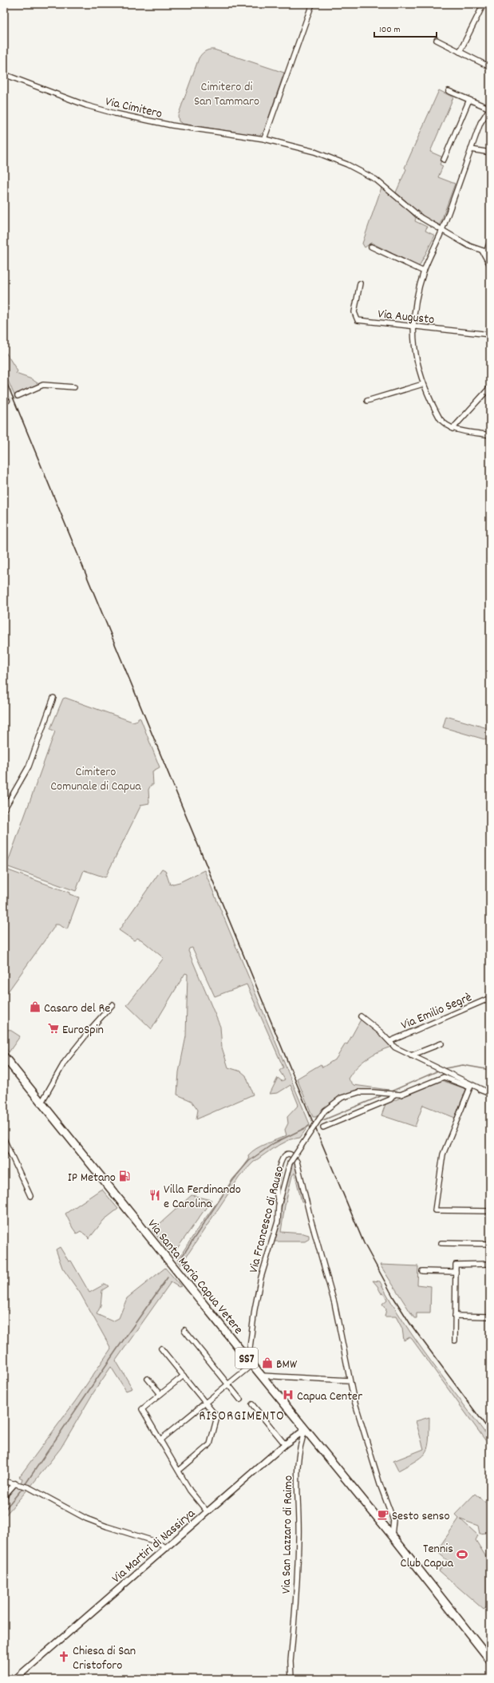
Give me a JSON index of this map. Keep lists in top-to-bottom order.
{
  "streets": {
    "main road": ["Via Santa Maria Capua Vetere", "SS7"],
    "street": [
      "Via Cimitero",
      "Via Augusto",
      "Via Emilio Segrè",
      "Via Francesco di Rauso",
      "Via San Lazzaro di Raimo",
      "Via Martiri di Nassirya"
    ]
  },
  "crossings": [
    ["Via Francesco di Rauso", "Via Santa Maria Capua Vetere"],
    ["Via Santa Maria Capua Vetere", "Via San Lazzaro di Raimo"],
    ["Via Santa Maria Capua Vetere", "Via Martiri di Nassirya"],
    ["Via San Lazzaro di Raimo", "Via Martiri di Nassirya"]
  ],
  "districts": ["RISORGIMENTO"],
  "parks": ["Cimitero di San Tammaro", "Cimitero Comunale di Capua"],
  "places": {
    "shop": ["Casaro del Re", "BMW"],
    "supermarket": ["EuroSpin"],
    "fuel station": ["IP Metano"],
    "restaurant": ["Villa Ferdinando e Carolina"],
    "hospital": ["Capua Center"],
    "cafe": ["Sesto senso"],
    "sports": ["Tennis Club Capua"],
    "church": ["Chiesa di San Cristoforo"]
  },
  "scale_bar": "100 m"
}
